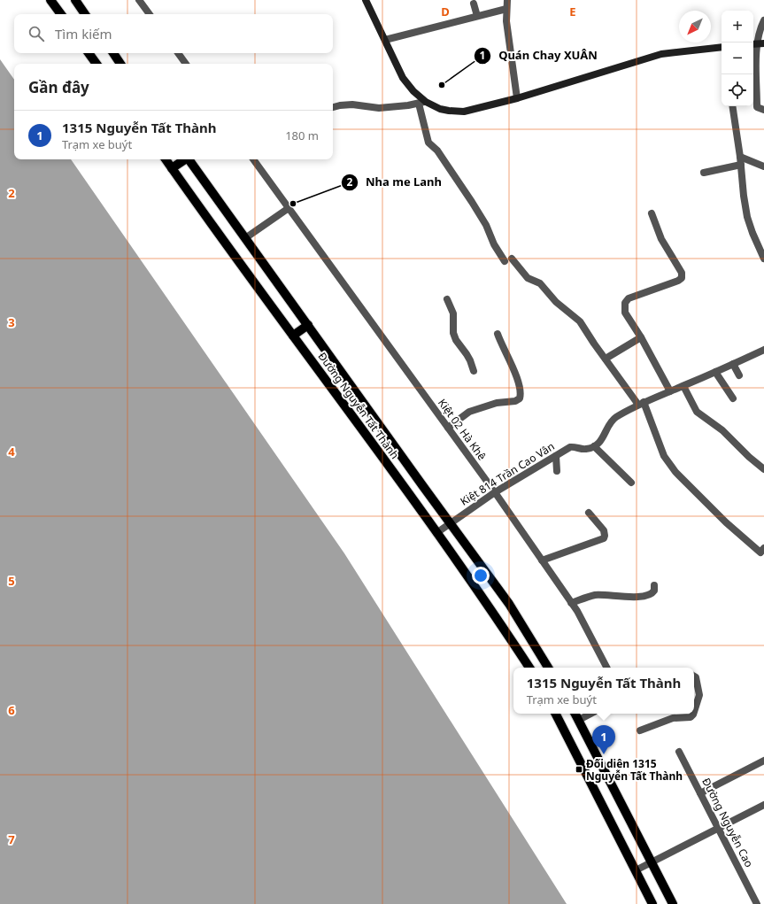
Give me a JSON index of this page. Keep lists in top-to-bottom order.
{
  "streets": {
    "main road": ["Đường Nguyễn Tất Thành"],
    "street": ["Kiệt 02 Hà Khê", "Kiệt 814 Trần Cao Vân", "Đường Nguyễn Cao"]
  },
  "crossings": [
    ["Đường Nguyễn Tất Thành", "Kiệt 814 Trần Cao Vân"],
    ["Kiệt 02 Hà Khê", "Kiệt 814 Trần Cao Vân"]
  ],
  "places": {
    "other": ["Quán Chay XUÂN", "Nha me Lanh"],
    "transit": ["Đối diện 1315 Nguyễn Tất Thành"]
  },
  "north": "bottom left",
  "page": {
    "map_buttons": ["+", "−"],
    "search": "Tìm kiếm",
    "heading": "Gần đây",
    "list": [
      {
        "mark": "1",
        "name": "1315 Nguyễn Tất Thành",
        "note": "Trạm xe buýt",
        "value": "180 m"
      }
    ],
    "popup": ["1315 Nguyễn Tất Thành", "Trạm xe buýt"],
    "pins": "1"
  },
  "grid": {
    "columns": ["D", "E"],
    "rows": [
      "2",
      "3",
      "4",
      "5",
      "6",
      "7"
    ]
  }
}
